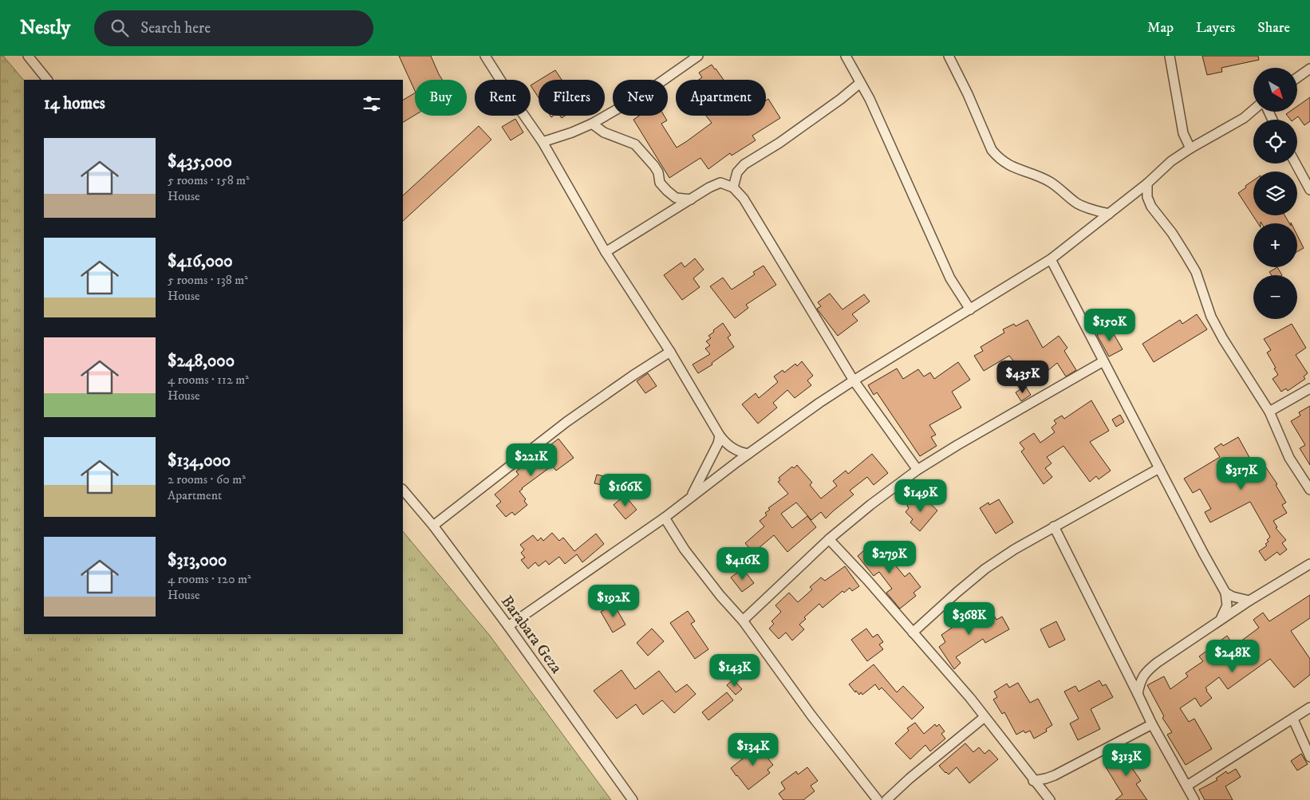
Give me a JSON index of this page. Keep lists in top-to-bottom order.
{
  "streets": {
    "street": ["Barabara Geza"]
  },
  "north": "bottom right",
  "page": {
    "header": "Nestly",
    "search": "Search here",
    "nav": ["Map", "Layers", "Share"],
    "map_buttons": ["+", "−"],
    "chip": [
      "Buy",
      "Rent",
      "Filters",
      "New",
      "Apartment"
    ],
    "heading": "14 homes",
    "list": [
      {
        "name": "$435,000",
        "note": "5 rooms · 158 m² · House"
      },
      {
        "name": "$416,000",
        "note": "5 rooms · 138 m² · House"
      },
      {
        "name": "$248,000",
        "note": "4 rooms · 112 m² · House"
      },
      {
        "name": "$134,000",
        "note": "2 rooms · 60 m² · Apartment"
      },
      {
        "name": "$313,000",
        "note": "4 rooms · 120 m² · House"
      }
    ],
    "price": [
      "$150K",
      "$435K",
      "$221K",
      "$317K",
      "$166K",
      "$149K",
      "$279K",
      "$416K",
      "$192K",
      "$368K",
      "$248K",
      "$143K",
      "$134K",
      "$313K"
    ]
  }
}
